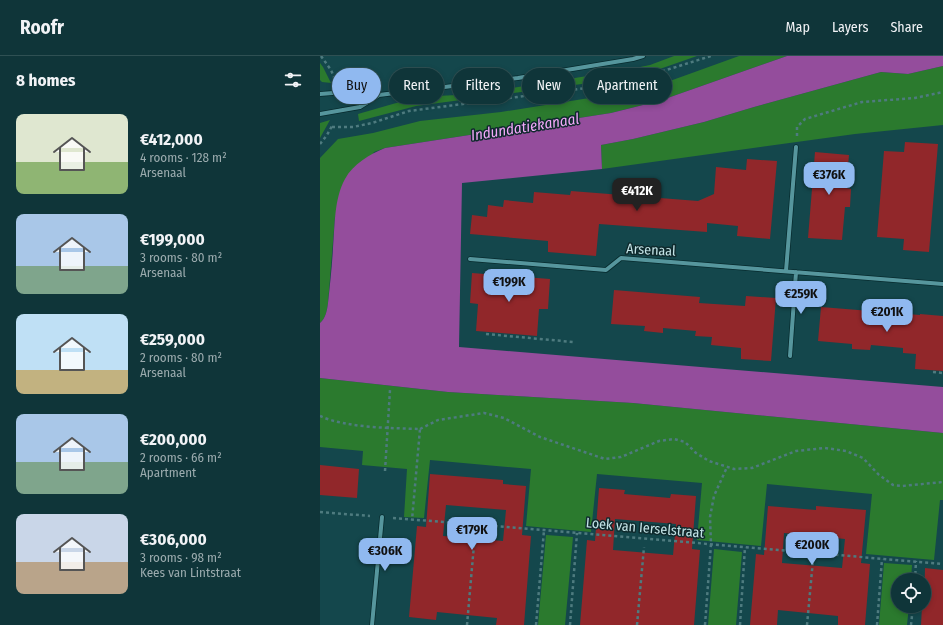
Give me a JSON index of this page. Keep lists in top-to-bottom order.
{
  "streets": {
    "street": ["Arsenaal"],
    "path": ["Loek van Ierselstraat"]
  },
  "water": ["Indundatiekanaal"],
  "page": {
    "header": "Roofr",
    "nav": ["Map", "Layers", "Share"],
    "heading": "8 homes",
    "chip": [
      "Buy",
      "Rent",
      "Filters",
      "New",
      "Apartment"
    ],
    "list": [
      {
        "name": "€412,000",
        "note": "4 rooms · 128 m² · Arsenaal"
      },
      {
        "name": "€199,000",
        "note": "3 rooms · 80 m² · Arsenaal"
      },
      {
        "name": "€259,000",
        "note": "2 rooms · 80 m² · Arsenaal"
      },
      {
        "name": "€200,000",
        "note": "2 rooms · 66 m² · Apartment"
      },
      {
        "name": "€306,000",
        "note": "3 rooms · 98 m² · Kees van Lintstraat"
      }
    ],
    "price": [
      "€376K",
      "€412K",
      "€199K",
      "€259K",
      "€201K",
      "€179K",
      "€200K",
      "€306K"
    ]
  }
}
